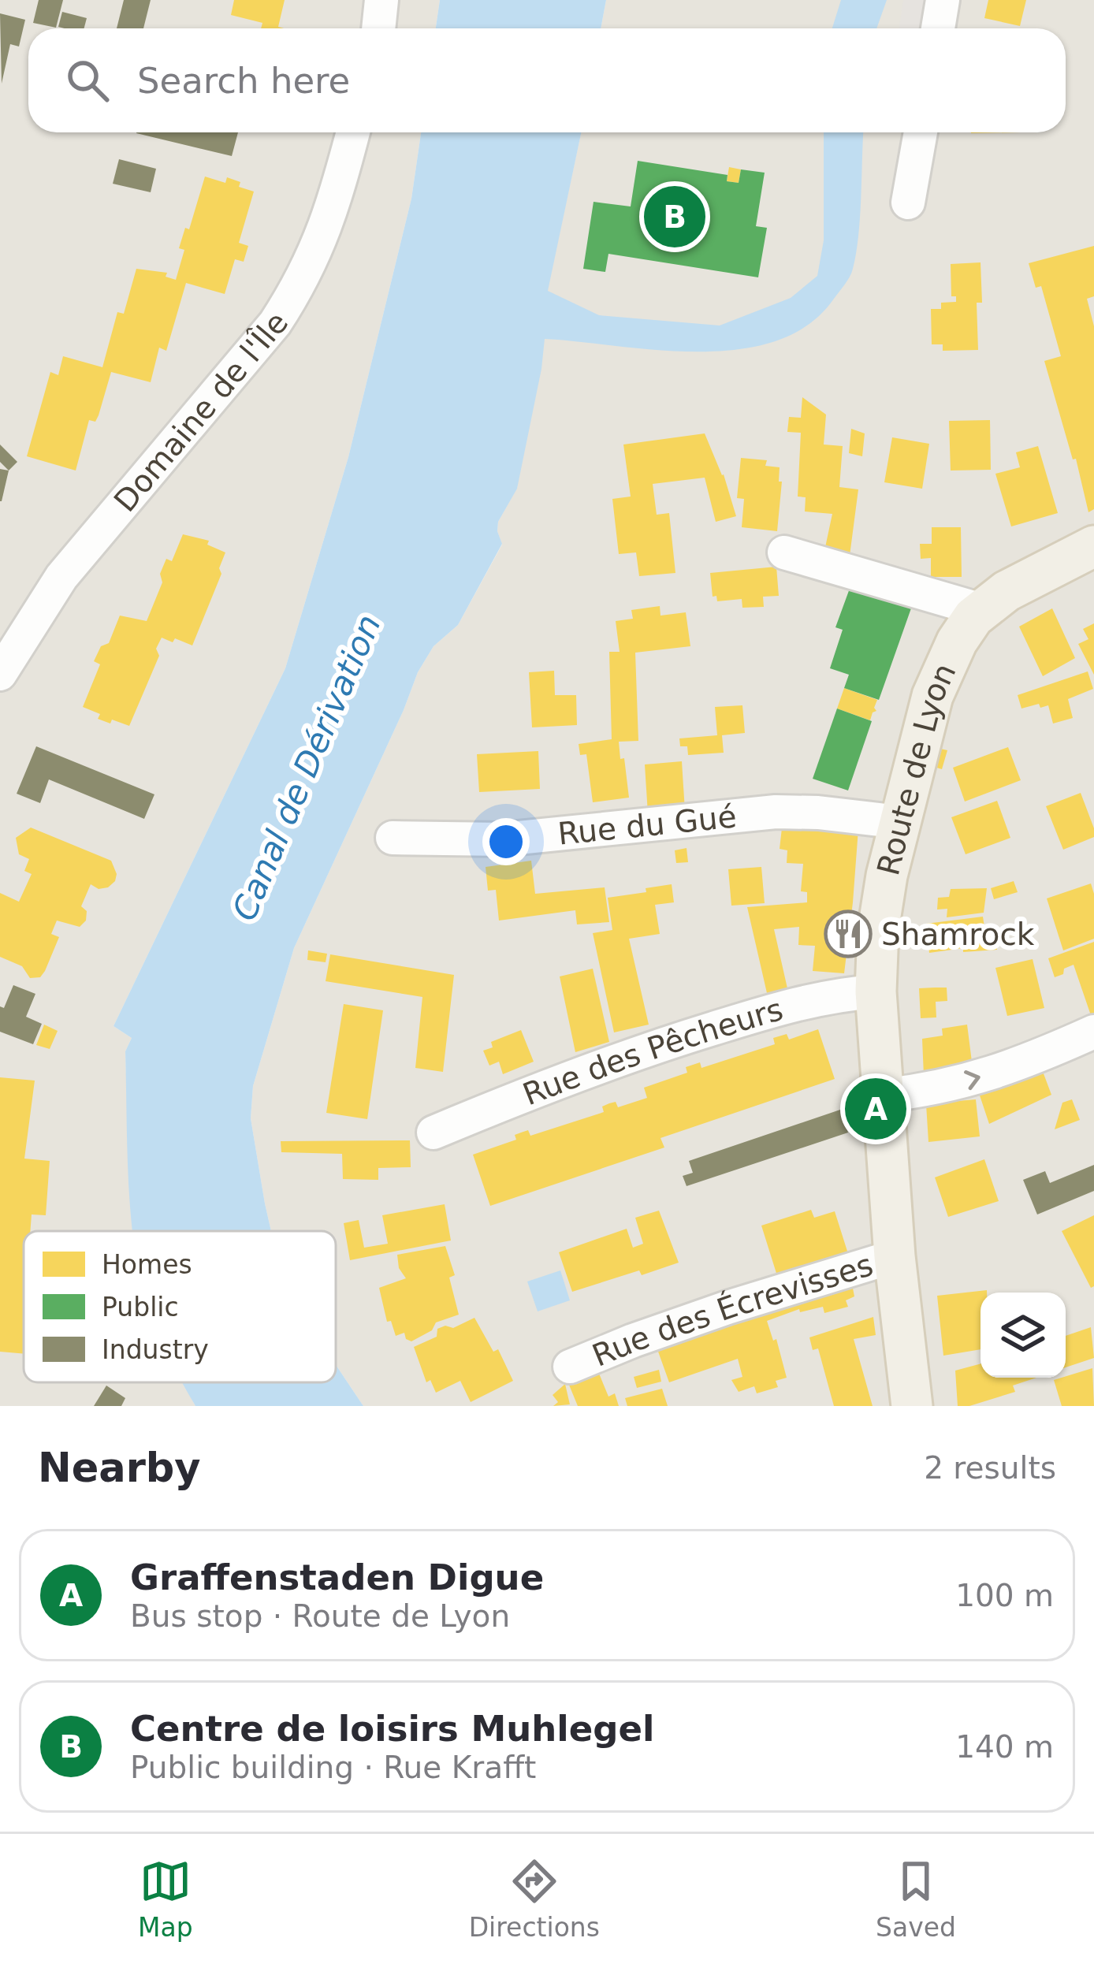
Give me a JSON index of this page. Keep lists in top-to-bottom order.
{
  "streets": {
    "main road": ["Route de Lyon"],
    "street": [
      "Domaine de l'Île",
      "Rue du Gué",
      "Rue des Pêcheurs",
      "Rue des Écrevisses"
    ]
  },
  "crossings": [
    ["Route de Lyon", "Rue du Gué"],
    ["Route de Lyon", "Rue des Pêcheurs"],
    ["Route de Lyon", "Rue des Écrevisses"]
  ],
  "water": ["Canal de Dérivation"],
  "places": {
    "restaurant": ["Shamrock"]
  },
  "legend": ["Homes", "Public", "Industry"],
  "page": {
    "search": "Search here",
    "pins": ["B", "A"],
    "heading": ["Nearby", "2 results"],
    "list": [
      {
        "mark": "A",
        "name": "Graffenstaden Digue",
        "note": "Bus stop · Route de Lyon",
        "value": "100 m"
      },
      {
        "mark": "B",
        "name": "Centre de loisirs Muhlegel",
        "note": "Public building · Rue Krafft",
        "value": "140 m"
      }
    ],
    "nav": ["Map", "Directions", "Saved"]
  }
}
